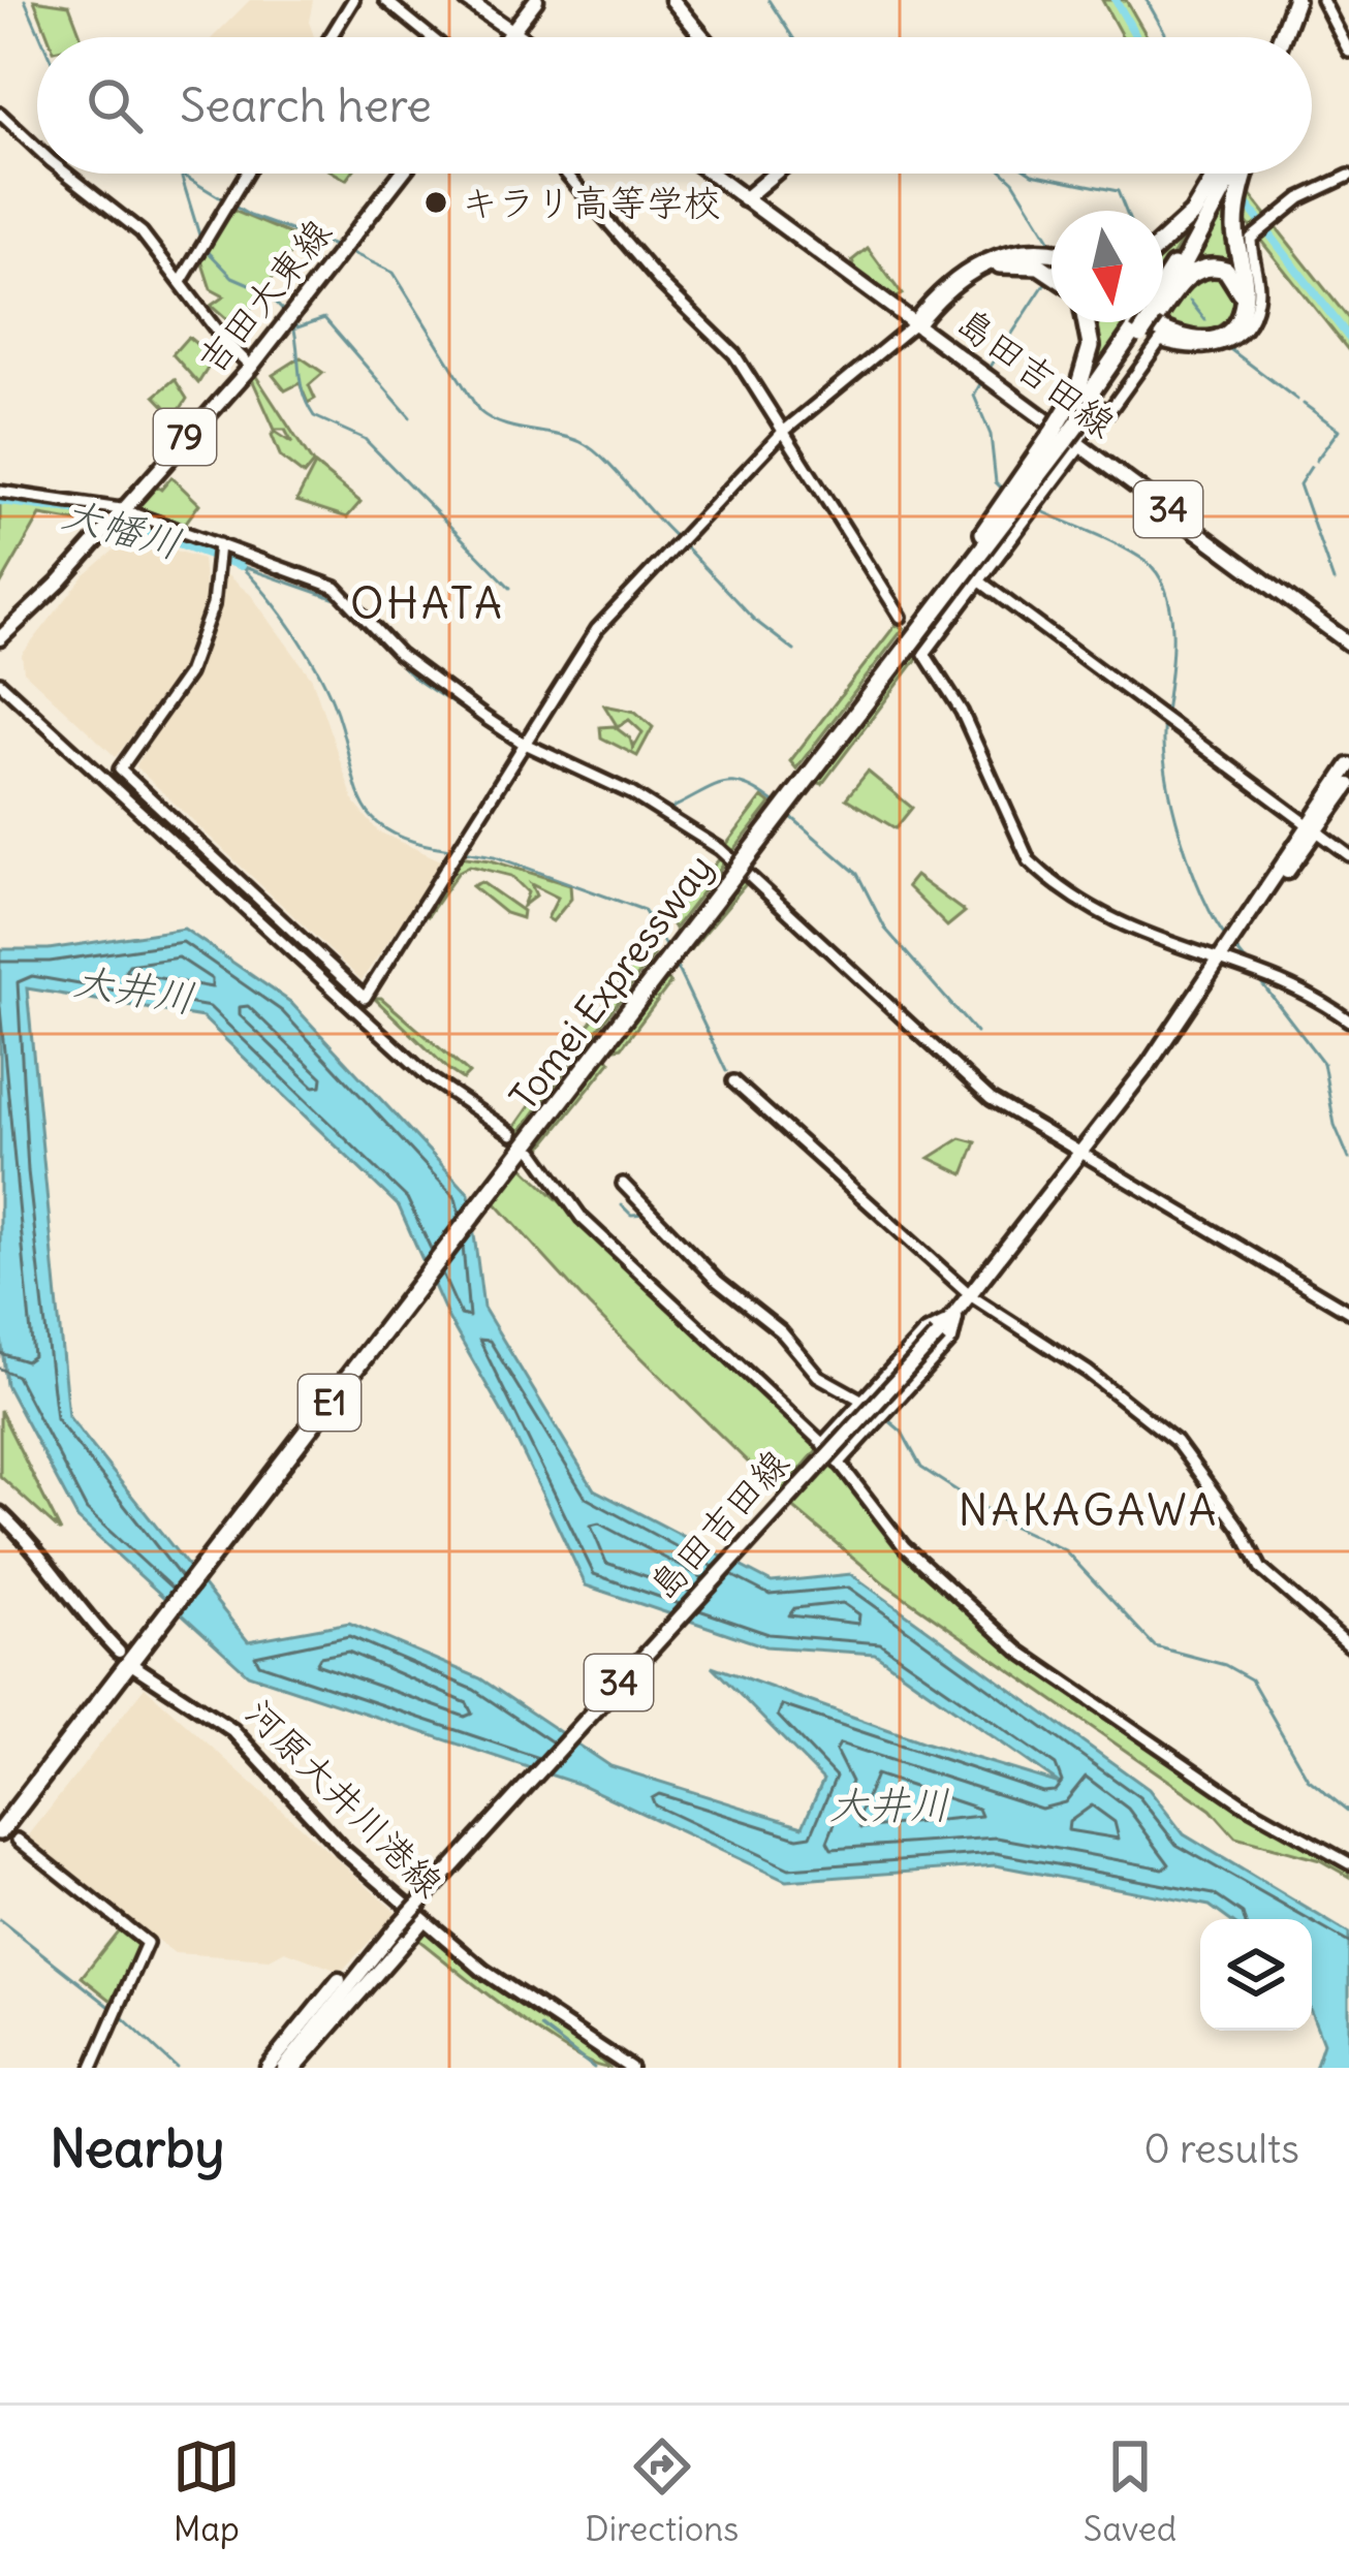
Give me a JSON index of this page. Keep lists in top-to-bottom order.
{
  "streets": {
    "highway": ["Tomei Expressway", "E1"],
    "main road": [
      "吉田大東線",
      "島田吉田線",
      "79",
      "34",
      "河原大井川港線"
    ]
  },
  "crossings": [
    ["島田吉田線", "Tomei Expressway"]
  ],
  "districts": ["OHATA", "NAKAGAWA"],
  "water": ["大幡川", "大井川"],
  "places": ["キラリ高等学校"],
  "north": "bottom",
  "page": {
    "search": "Search here",
    "heading": ["Nearby", "0 results"],
    "nav": ["Map", "Directions", "Saved"]
  }
}
